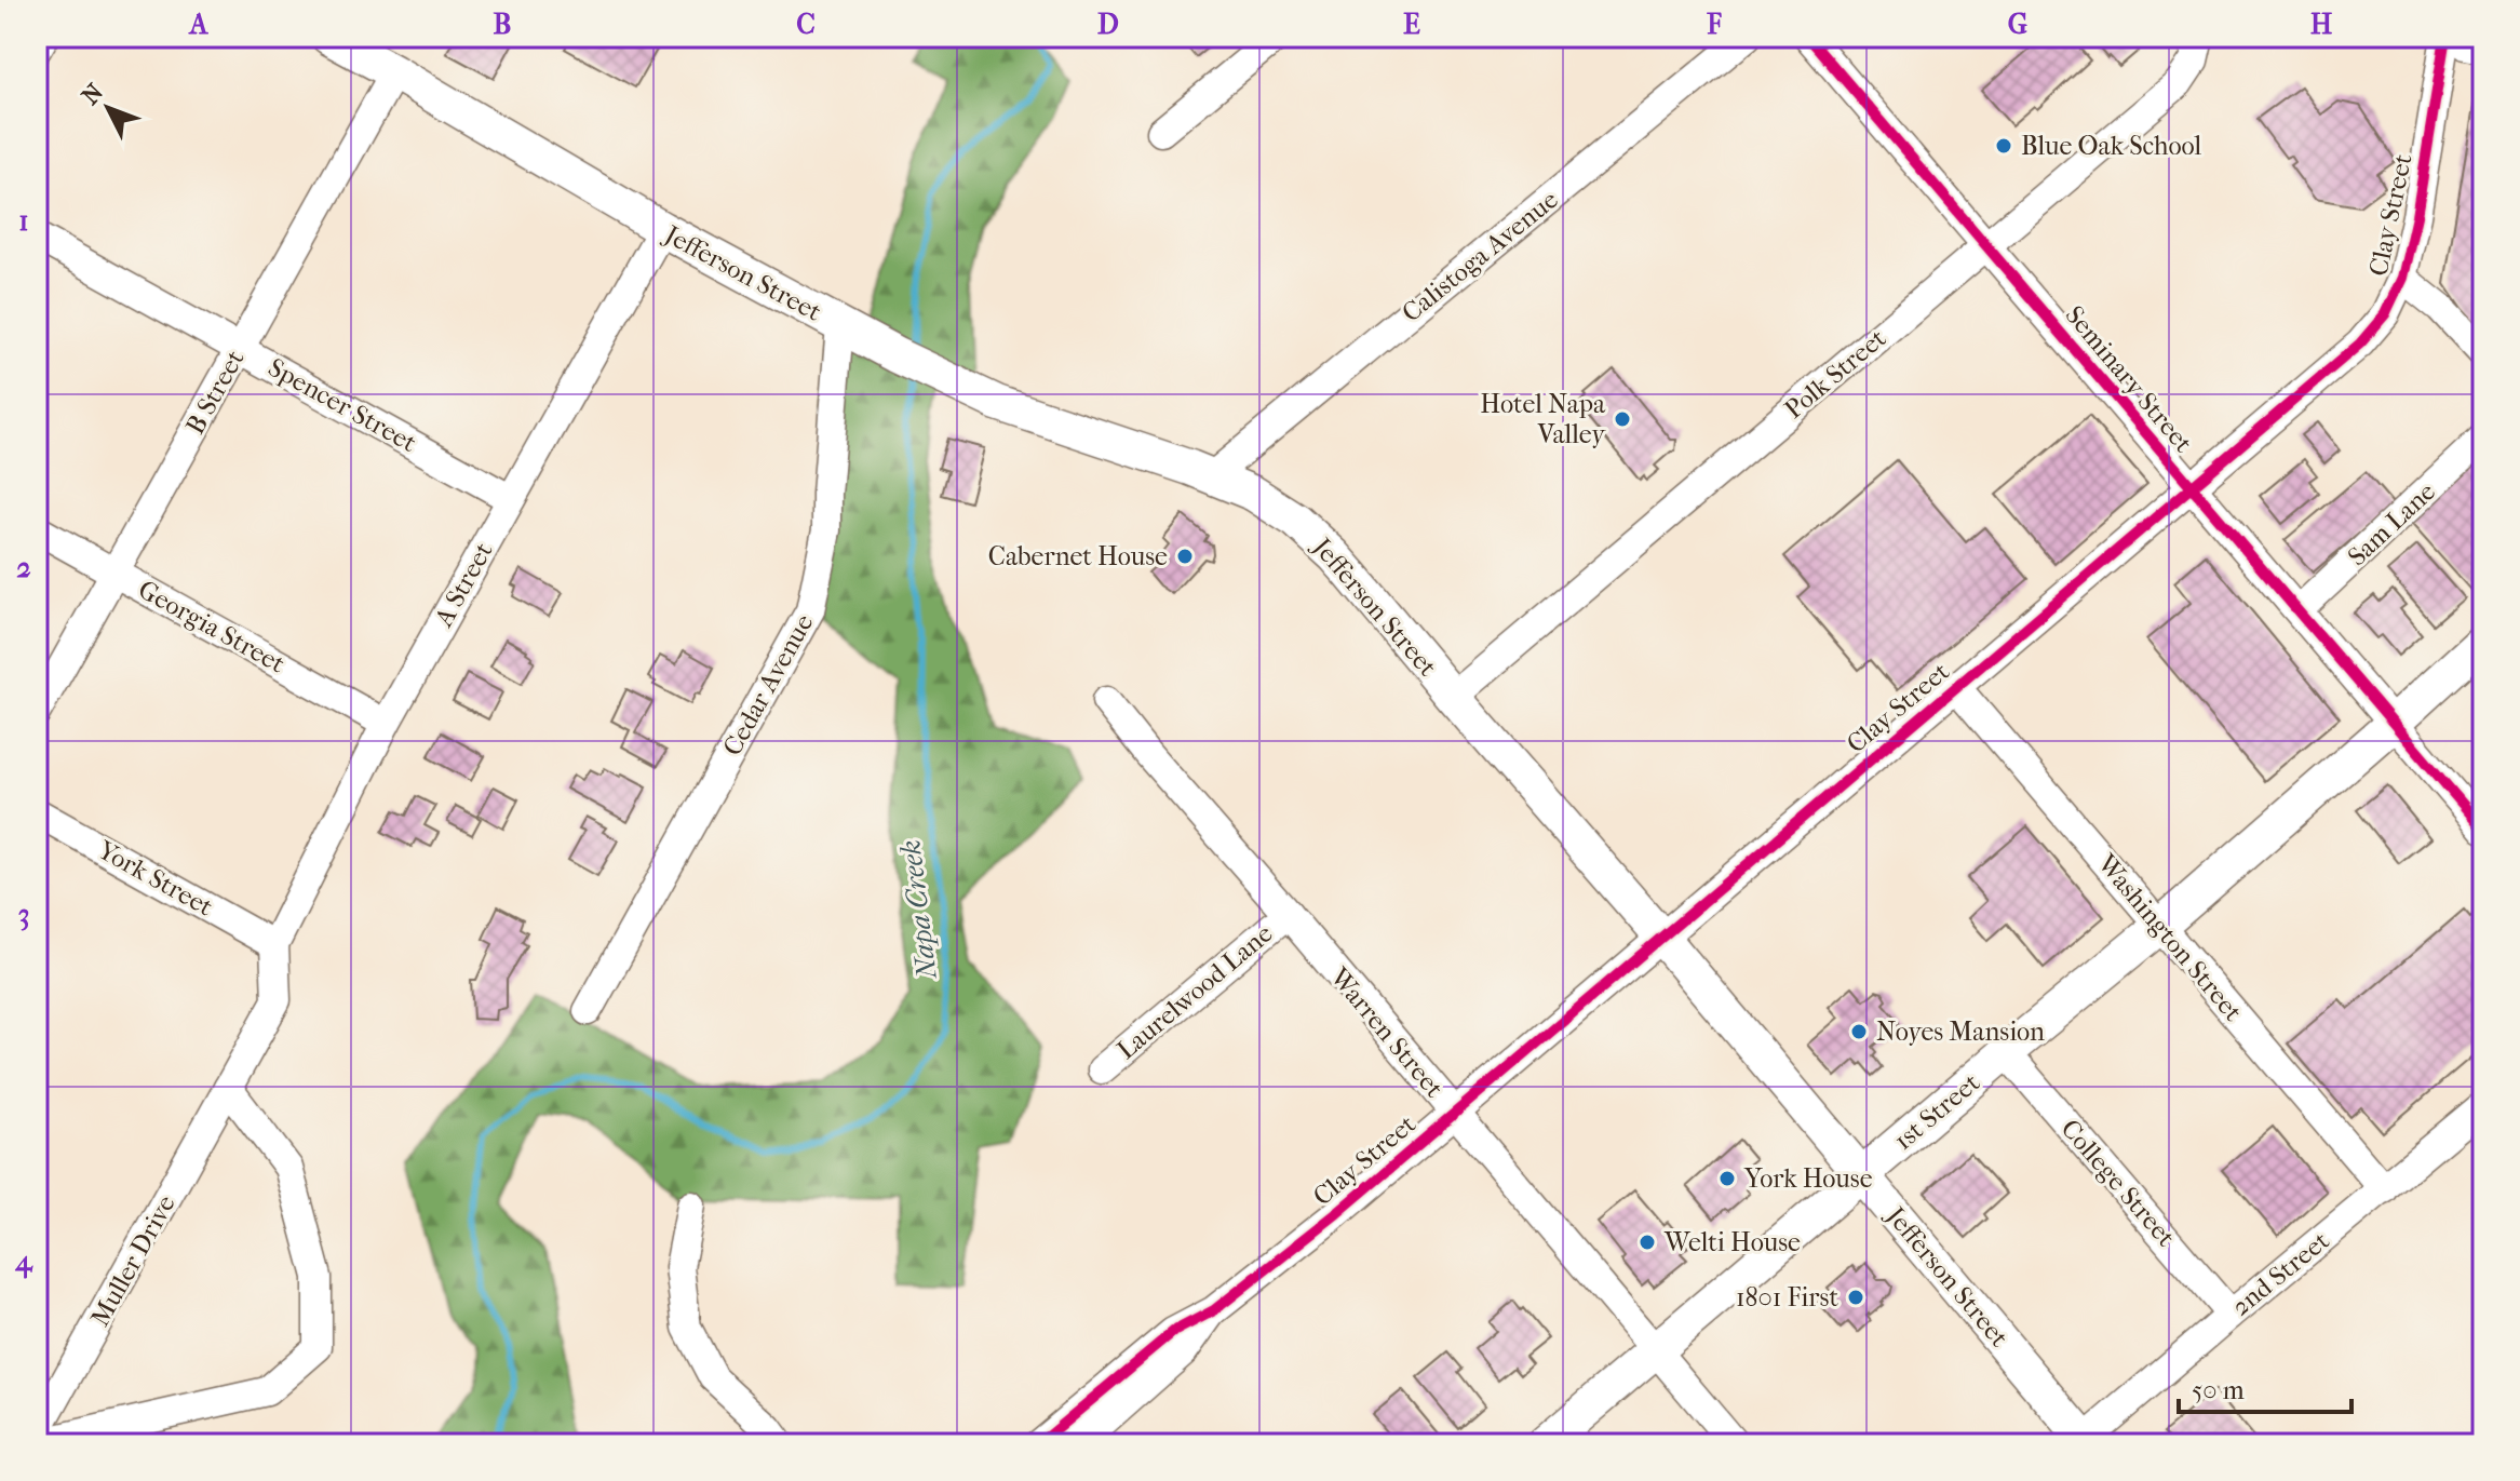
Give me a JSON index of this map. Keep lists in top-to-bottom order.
{
  "streets": {
    "main road": ["Jefferson Street", "1st Street"],
    "street": [
      "Clay Street",
      "Calistoga Avenue",
      "Polk Street",
      "Seminary Street",
      "B Street",
      "Spencer Street",
      "Sam Lane",
      "A Street",
      "Georgia Street",
      "Cedar Avenue",
      "York Street",
      "Washington Street",
      "Laurelwood Lane",
      "Warren Street",
      "College Street",
      "Muller Drive",
      "2nd Street"
    ]
  },
  "crossings": [
    ["Clay Street", "Jefferson Street"],
    ["Clay Street", "Seminary Street"],
    ["Clay Street", "Washington Street"],
    ["Clay Street", "Warren Street"],
    ["Calistoga Avenue", "Jefferson Street"],
    ["Jefferson Street", "Polk Street"],
    ["Jefferson Street", "B Street"],
    ["Jefferson Street", "A Street"],
    ["Jefferson Street", "Cedar Avenue"],
    ["Jefferson Street", "1st Street"],
    ["Jefferson Street", "2nd Street"],
    ["Polk Street", "Seminary Street"],
    ["Seminary Street", "Sam Lane"],
    ["Seminary Street", "1st Street"],
    ["B Street", "Spencer Street"],
    ["B Street", "Georgia Street"],
    ["Spencer Street", "A Street"],
    ["A Street", "Georgia Street"],
    ["A Street", "York Street"],
    ["A Street", "Muller Drive"],
    ["York Street", "Muller Drive"],
    ["Washington Street", "1st Street"],
    ["Washington Street", "2nd Street"],
    ["Laurelwood Lane", "Warren Street"],
    ["Warren Street", "1st Street"],
    ["1st Street", "College Street"],
    ["College Street", "2nd Street"]
  ],
  "water": ["Napa Creek"],
  "places": [
    "Blue Oak School",
    "Hotel Napa Valley",
    "Cabernet House",
    "Noyes Mansion",
    "York House",
    "Welti House",
    "1801 First"
  ],
  "scale_bar": "50 m",
  "north": "top left",
  "grid": {
    "columns": [
      "A",
      "B",
      "C",
      "D",
      "E",
      "F",
      "G",
      "H"
    ],
    "rows": [
      "1",
      "2",
      "3",
      "4"
    ]
  }
}
